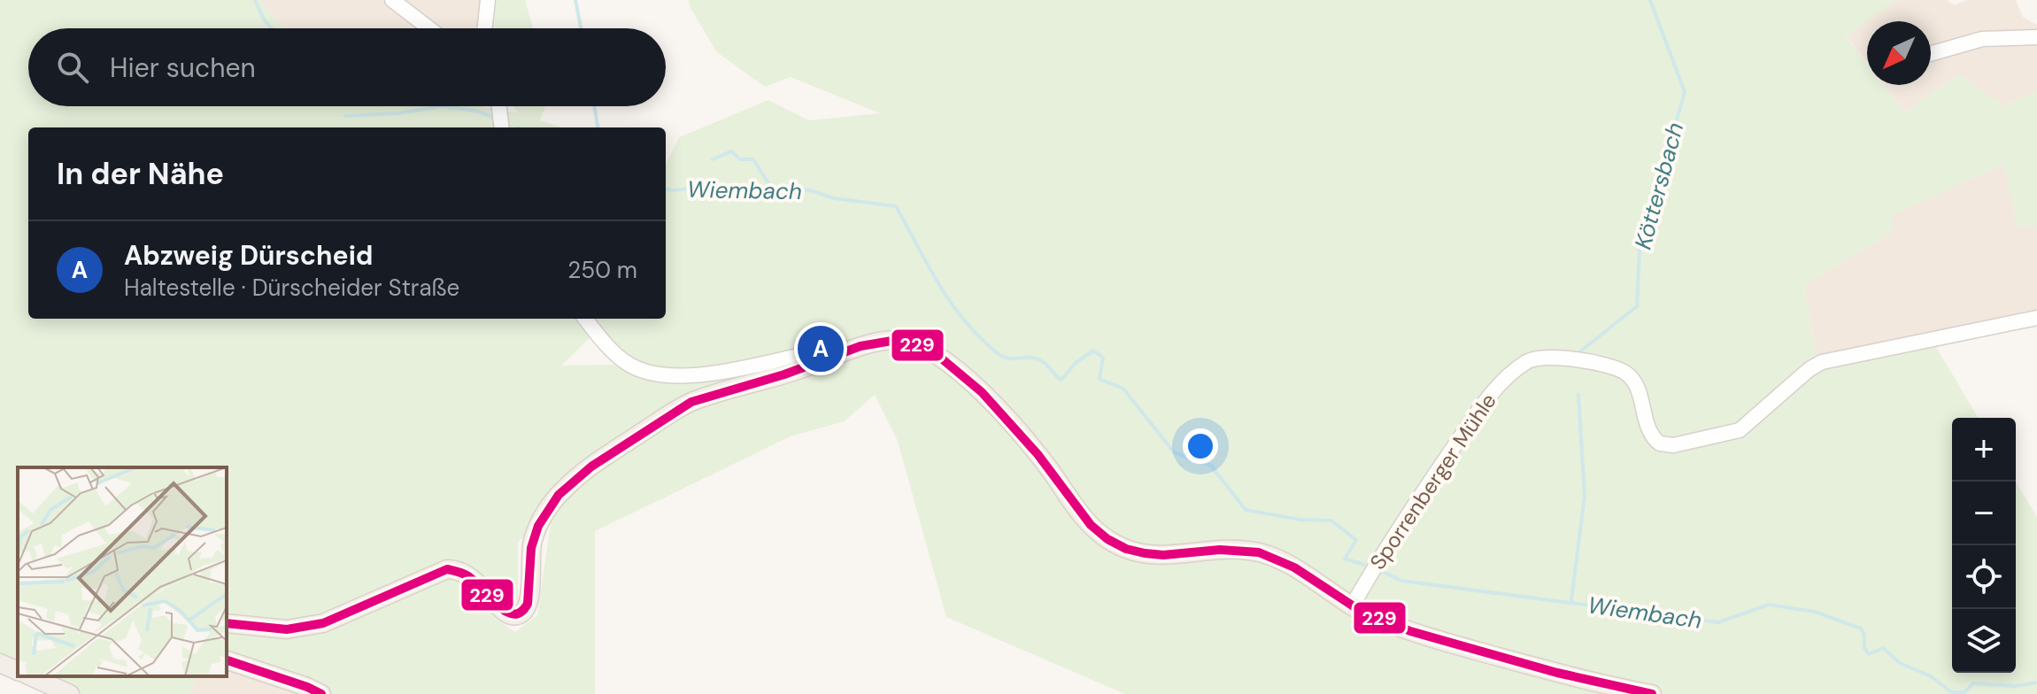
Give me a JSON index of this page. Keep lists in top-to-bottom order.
{
  "streets": {
    "street": ["Sporrenberger Mühle"]
  },
  "water": ["Köttersbach", "Wiembach"],
  "lines": ["transit line 229"],
  "north": "bottom left",
  "page": {
    "search": "Hier suchen",
    "heading": "In der Nähe",
    "list": [
      {
        "mark": "A",
        "name": "Abzweig Dürscheid",
        "note": "Haltestelle · Dürscheider Straße",
        "value": "250 m"
      }
    ],
    "pins": "A",
    "map_buttons": ["+", "−"]
  }
}
